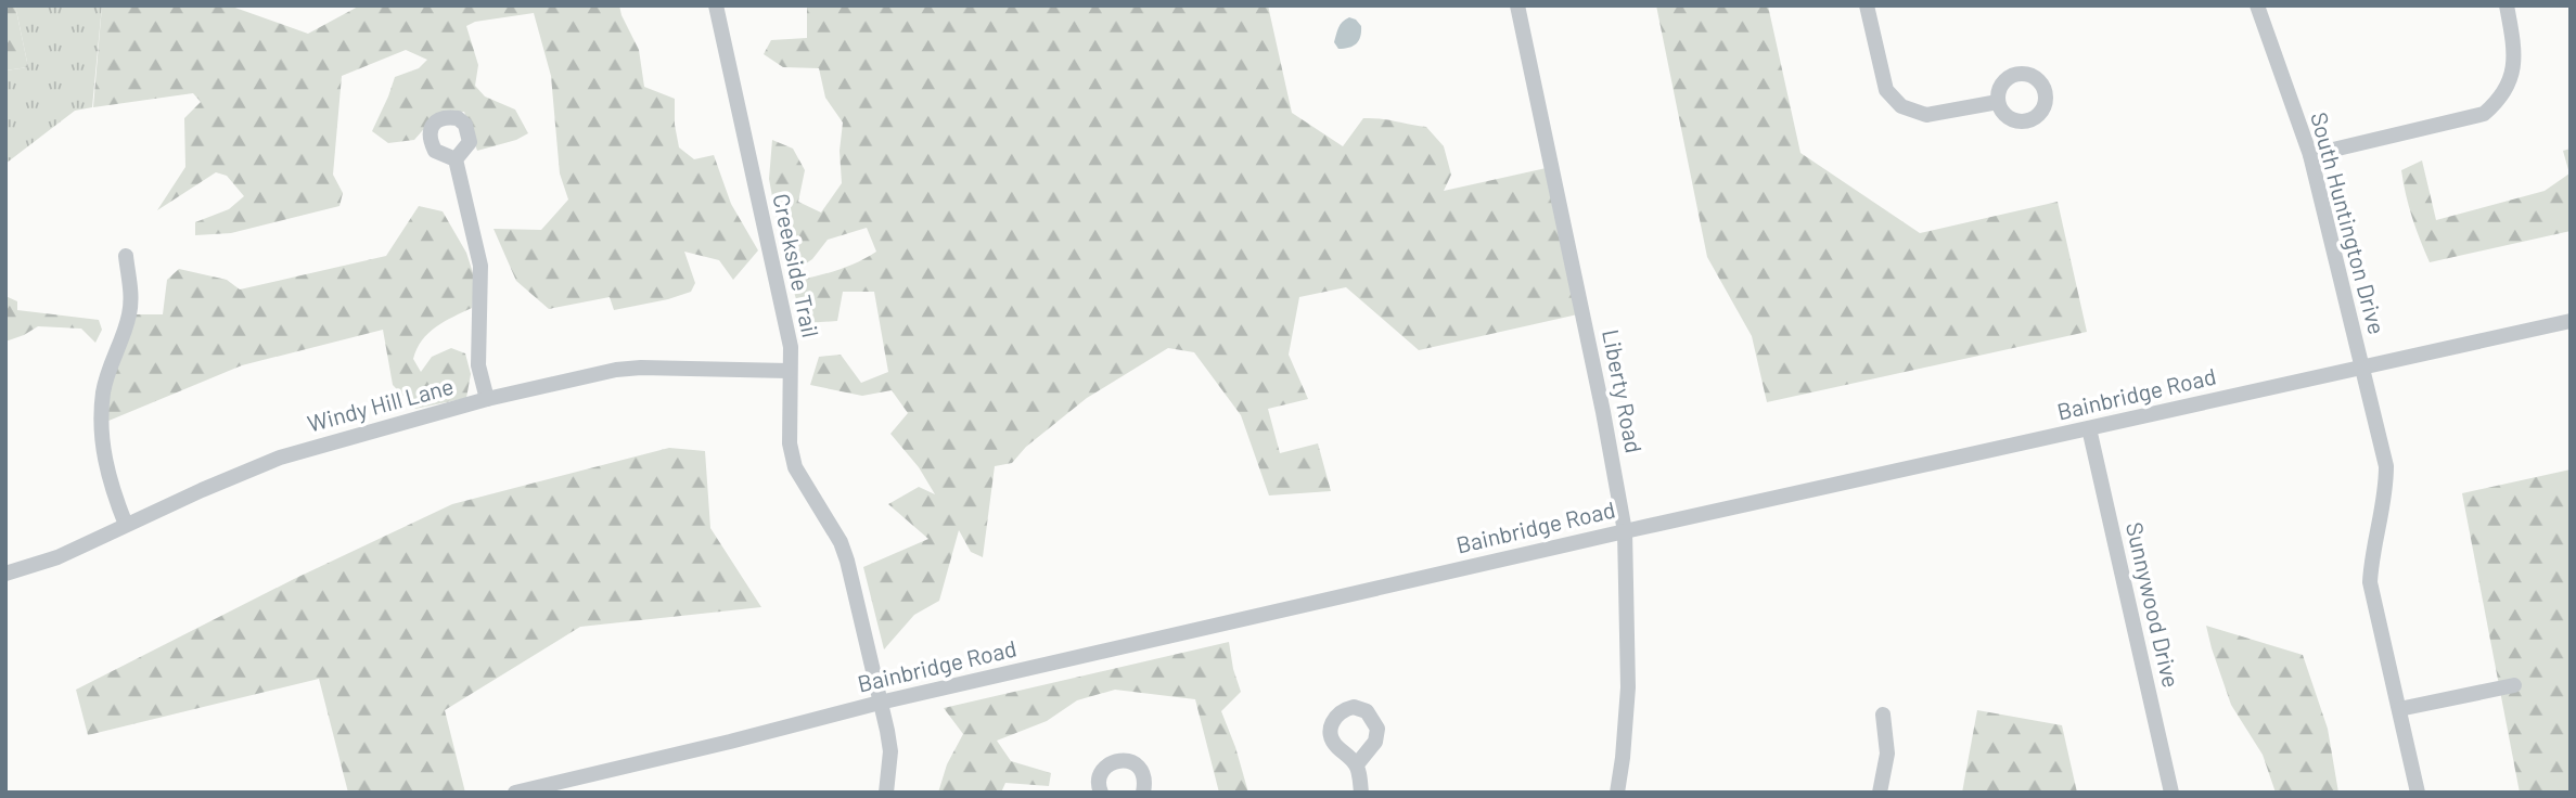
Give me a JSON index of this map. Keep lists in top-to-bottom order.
{
  "streets": {
    "street": [
      "South Huntington Drive",
      "Creekside Trail",
      "Liberty Road",
      "Bainbridge Road",
      "Windy Hill Lane",
      "Sunnywood Drive"
    ]
  },
  "crossings": [
    ["South Huntington Drive", "Bainbridge Road"],
    ["Creekside Trail", "Bainbridge Road"],
    ["Creekside Trail", "Windy Hill Lane"],
    ["Liberty Road", "Bainbridge Road"],
    ["Bainbridge Road", "Sunnywood Drive"]
  ]
}
